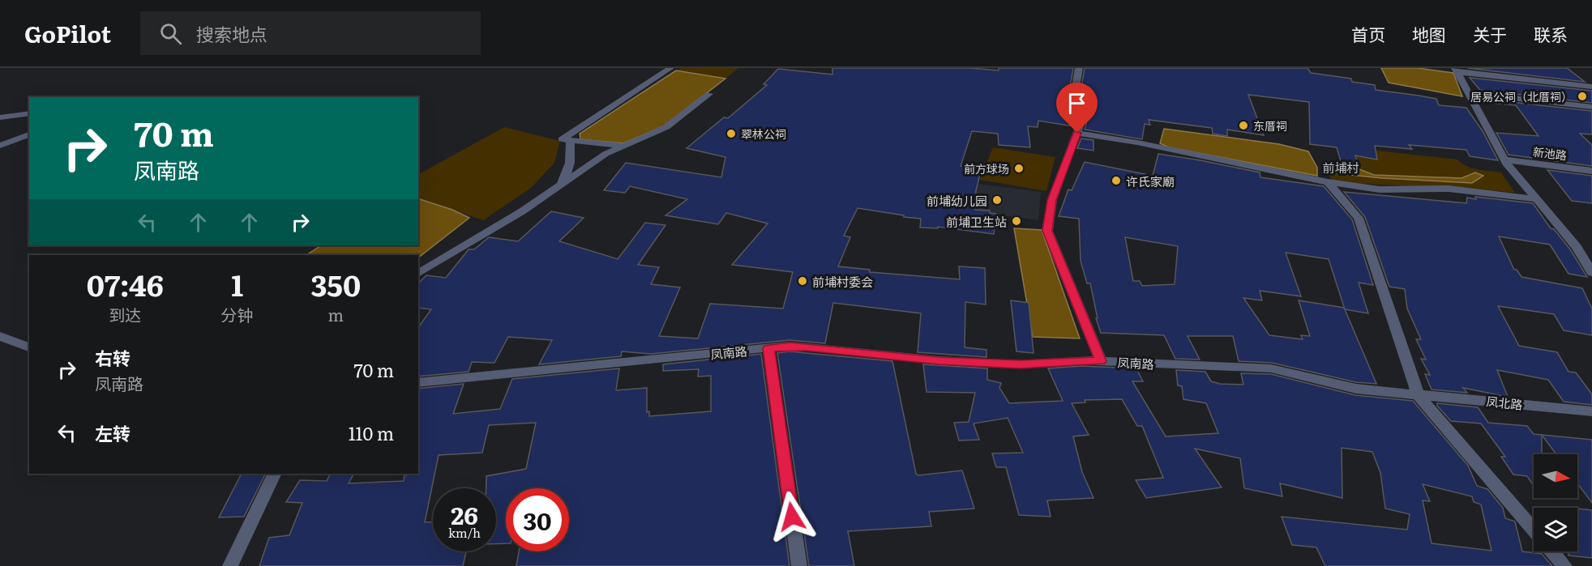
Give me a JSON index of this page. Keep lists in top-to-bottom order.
{
  "streets": {
    "street": ["新池路", "凤南路", "凤北路"]
  },
  "crossings": [
    ["凤南路", "凤北路"]
  ],
  "districts": ["前埔村"],
  "places": [
    "居易公祠（北厝祠）",
    "东厝祠",
    "翠林公祠",
    "前方球场",
    "许氏家廟",
    "前埔幼儿园",
    "前埔卫生站",
    "前埔村委会"
  ],
  "north": "right",
  "page": {
    "header": "GoPilot",
    "search": "搜索地点",
    "nav": [
      "首页",
      "地图",
      "关于",
      "联系"
    ],
    "turn": ["70 m", "凤南路"],
    "eta": [
      "07:46",
      "到达",
      "1",
      "分钟",
      "350",
      "m"
    ],
    "list": [
      {
        "name": "右转",
        "note": "凤南路",
        "value": "70 m"
      },
      {
        "name": "左转",
        "value": "110 m"
      }
    ],
    "speed": "26 km/h",
    "limit": "30"
  }
}
